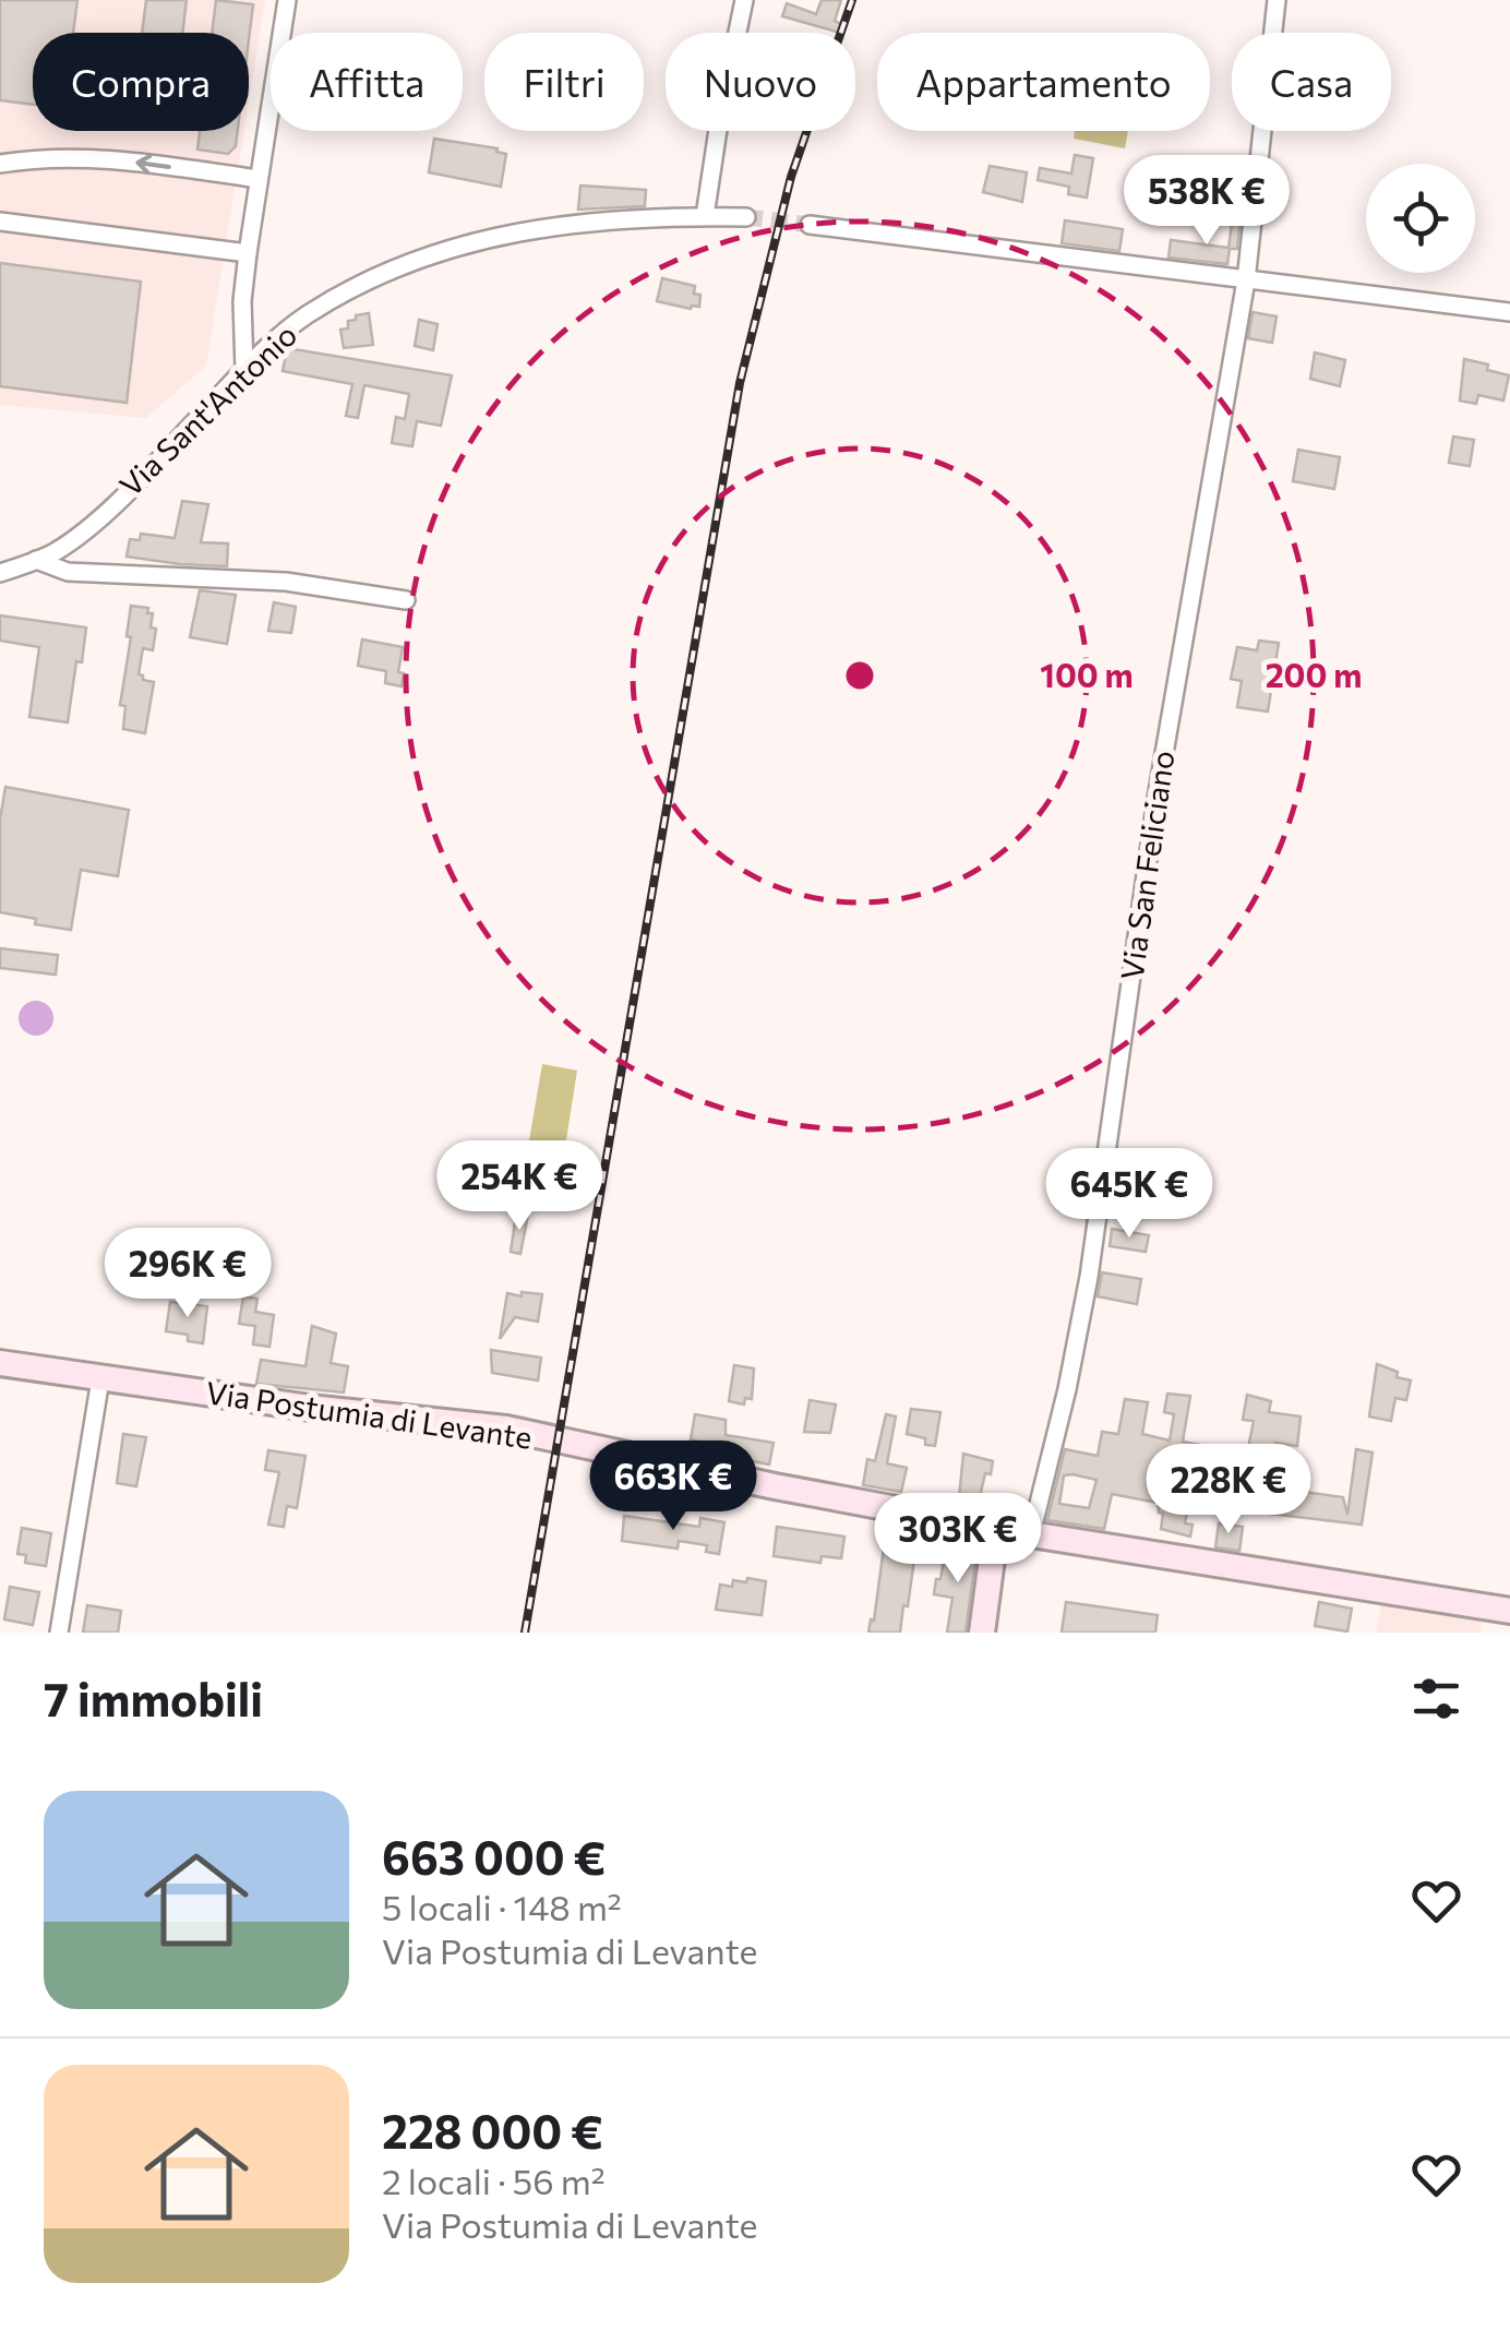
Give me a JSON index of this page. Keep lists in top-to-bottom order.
{
  "streets": {
    "main road": ["Via Postumia di Levante"],
    "street": ["Via Sant'Antonio", "Via San Feliciano"]
  },
  "crossings": [
    ["Via San Feliciano", "Via Postumia di Levante"]
  ],
  "page": {
    "chip": [
      "Compra",
      "Affitta",
      "Filtri",
      "Nuovo",
      "Appartamento",
      "Casa"
    ],
    "price": [
      "538K €",
      "254K €",
      "645K €",
      "296K €",
      "663K €",
      "228K €",
      "303K €"
    ],
    "heading": "7 immobili",
    "list": [
      {
        "name": "663 000 €",
        "note": "5 locali · 148 m² · Via Postumia di Levante"
      },
      {
        "name": "228 000 €",
        "note": "2 locali · 56 m² · Via Postumia di Levante"
      }
    ]
  },
  "rings": ["100 m", "200 m"]
}
